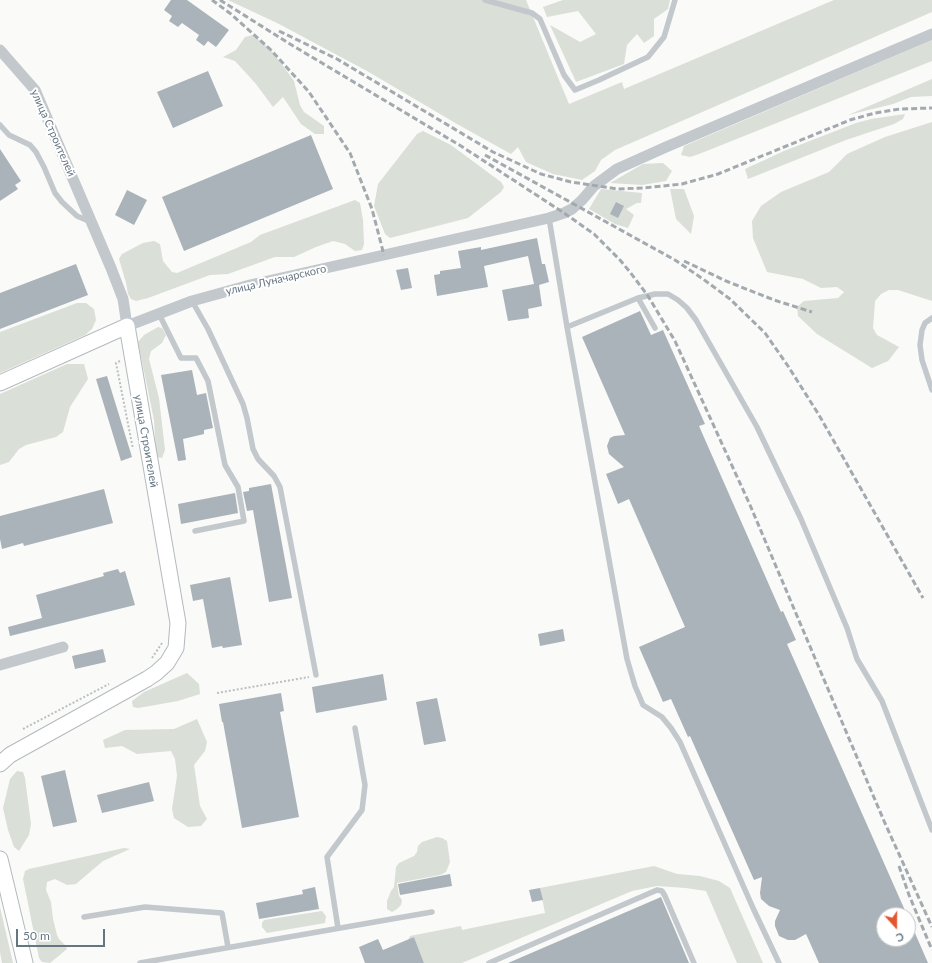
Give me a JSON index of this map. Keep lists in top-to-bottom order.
{
  "streets": {
    "main road": ["улица Строителей", "улица Луначарского"]
  },
  "crossings": [
    ["улица Строителей", "улица Луначарского"]
  ],
  "scale_bar": "50 m",
  "north": "bottom"
}
